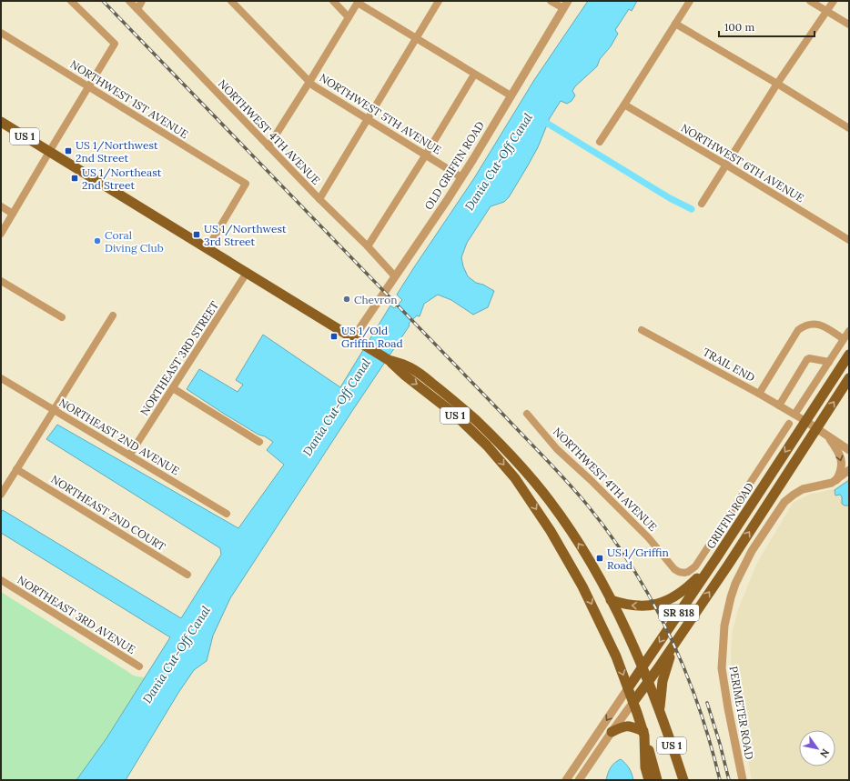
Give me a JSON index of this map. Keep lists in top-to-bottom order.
{
  "streets": {
    "main road": ["US 1", "GRIFFIN ROAD", "SR 818"],
    "street": [
      "NORTHWEST 1ST AVENUE",
      "NORTHWEST 5TH AVENUE",
      "NORTHWEST 4TH AVENUE",
      "NORTHWEST 6TH AVENUE",
      "OLD GRIFFIN ROAD",
      "NORTHEAST 3RD STREET",
      "TRAIL END",
      "NORTHEAST 2ND AVENUE",
      "NORTHEAST 2ND COURT",
      "NORTHEAST 3RD AVENUE",
      "PERIMETER ROAD"
    ]
  },
  "crossings": [
    ["NORTHWEST 1ST AVENUE", "US 1"],
    ["NORTHWEST 5TH AVENUE", "OLD GRIFFIN ROAD"],
    ["NORTHWEST 4TH AVENUE", "OLD GRIFFIN ROAD"],
    ["US 1", "OLD GRIFFIN ROAD"],
    ["US 1", "NORTHEAST 3RD STREET"],
    ["US 1", "GRIFFIN ROAD"],
    ["US 1", "SR 818"],
    ["NORTHEAST 3RD STREET", "NORTHEAST 2ND AVENUE"],
    ["TRAIL END", "GRIFFIN ROAD"]
  ],
  "water": ["Dania Cut-Off Canal"],
  "places": {
    "transit": [
      "US 1/Northwest 2nd Street",
      "US 1/Northeast 2nd Street",
      "US 1/Northwest 3rd Street",
      "US 1/Old Griffin Road",
      "US 1/Griffin Road"
    ],
    "other": ["Coral Diving Club", "Chevron"]
  },
  "scale_bar": "100 m",
  "north": "bottom right"
}
